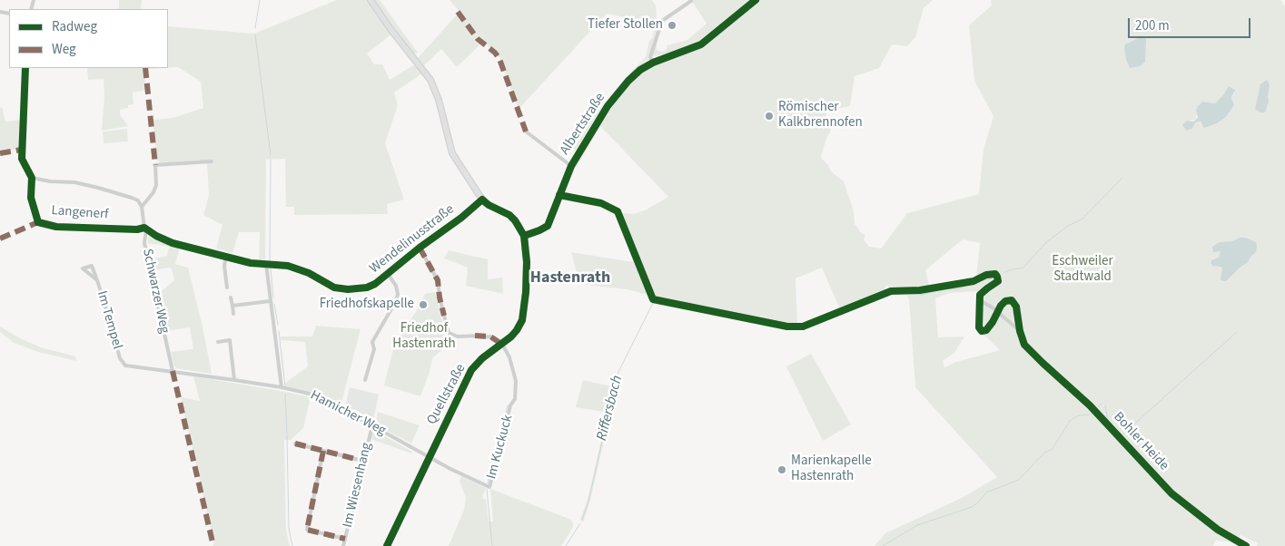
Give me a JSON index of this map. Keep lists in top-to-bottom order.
{
  "streets": {
    "main road": ["Albertstraße", "Quellstraße"],
    "street": [
      "Langenerf",
      "Wendelinusstraße",
      "Schwarzer Weg",
      "Im Tempel",
      "Hamicher Weg",
      "Bohler Heide",
      "Im Kuckuck",
      "Im Wiesenhang"
    ]
  },
  "crossings": [
    ["Albertstraße", "Quellstraße"],
    ["Wendelinusstraße", "Schwarzer Weg"],
    ["Schwarzer Weg", "Im Tempel"],
    ["Schwarzer Weg", "Hamicher Weg"],
    ["Im Tempel", "Hamicher Weg"],
    ["Quellstraße", "Hamicher Weg"],
    ["Quellstraße", "Im Kuckuck"],
    ["Hamicher Weg", "Im Kuckuck"],
    ["Hamicher Weg", "Im Wiesenhang"]
  ],
  "districts": ["Hastenrath"],
  "water": ["Riffersbach"],
  "parks": ["Eschweiler Stadtwald", "Friedhof Hastenrath"],
  "places": [
    "Tiefer Stollen",
    "Römischer Kalkbrennofen",
    "Friedhofskapelle",
    "Marienkapelle Hastenrath"
  ],
  "legend": ["Radweg", "Weg"],
  "scale_bar": "200 m"
}
